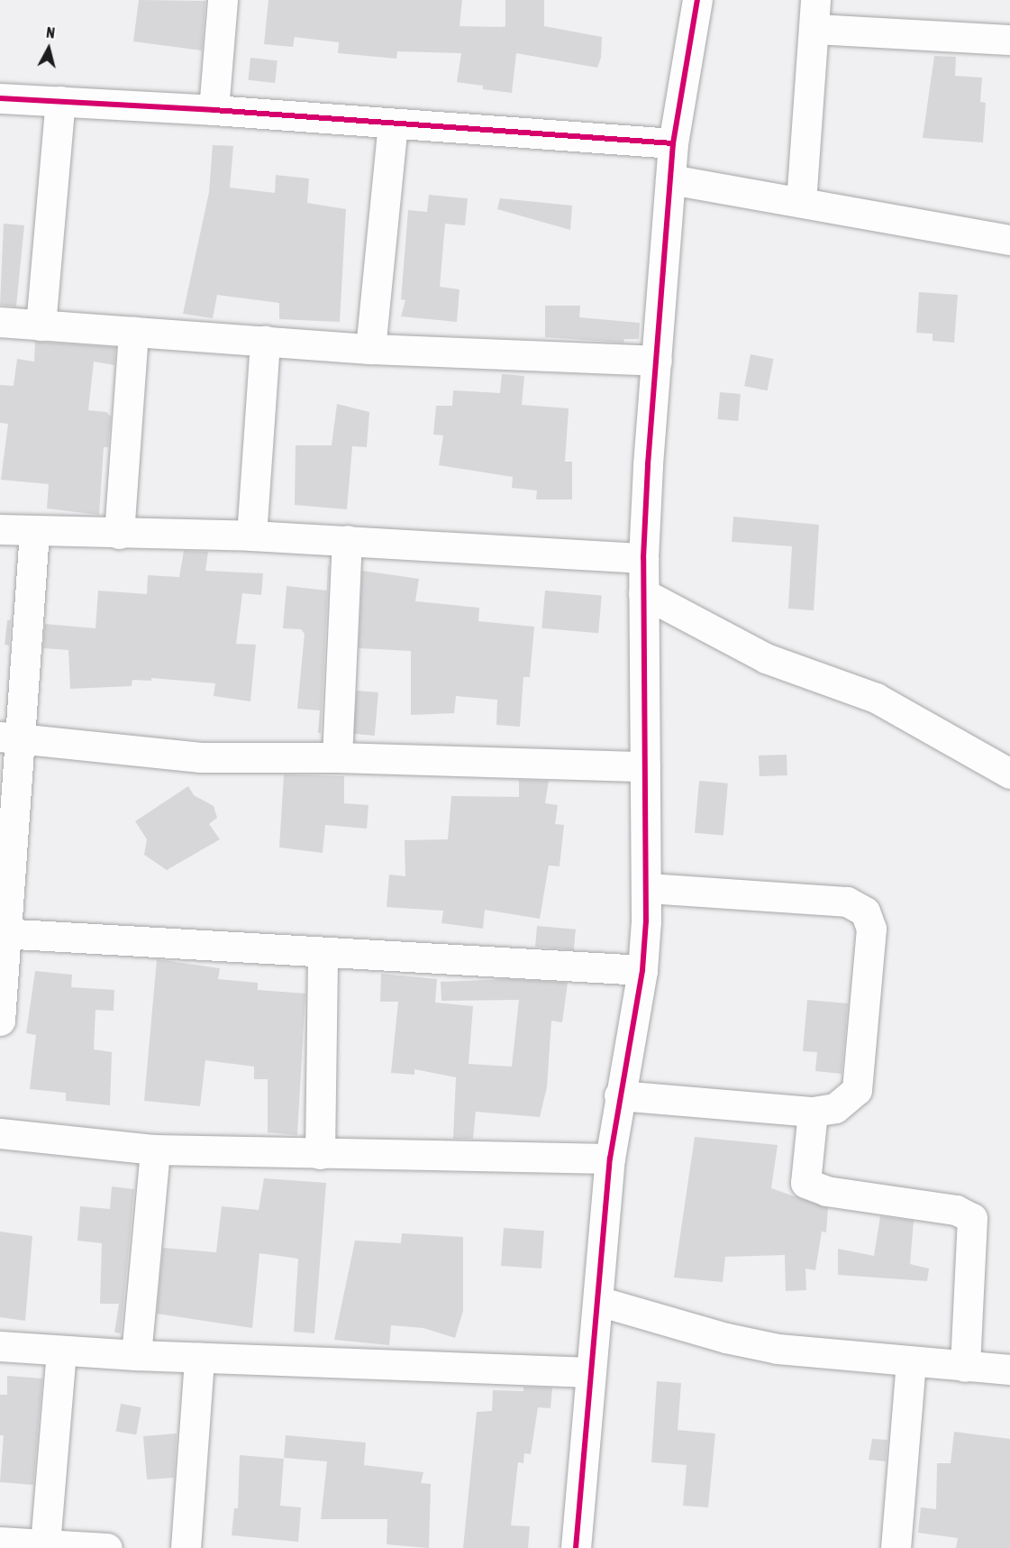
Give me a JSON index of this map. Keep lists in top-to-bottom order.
{
  "north": "top"
}
